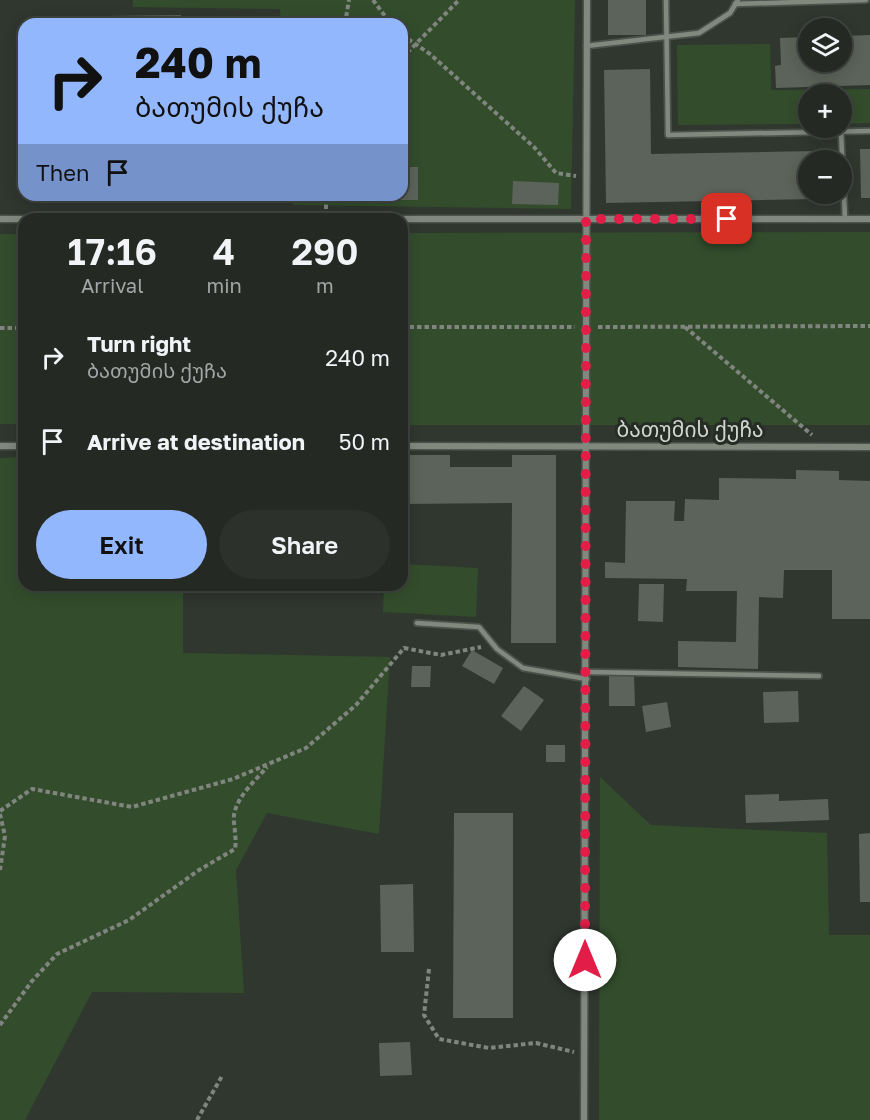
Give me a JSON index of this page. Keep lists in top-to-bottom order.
{
  "streets": {
    "street": ["ბათუმის ქუჩა"]
  },
  "page": {
    "map_buttons": ["+", "−"],
    "turn": ["240 m", "ბათუმის ქუჩა"],
    "then": "Then",
    "eta": [
      "17:16",
      "Arrival",
      "4",
      "min",
      "290",
      "m"
    ],
    "list": [
      {
        "name": "Turn right",
        "note": "ბათუმის ქუჩა",
        "value": "240 m"
      },
      {
        "name": "Arrive at destination",
        "value": "50 m"
      }
    ],
    "buttons": ["Exit", "Share"]
  }
}
